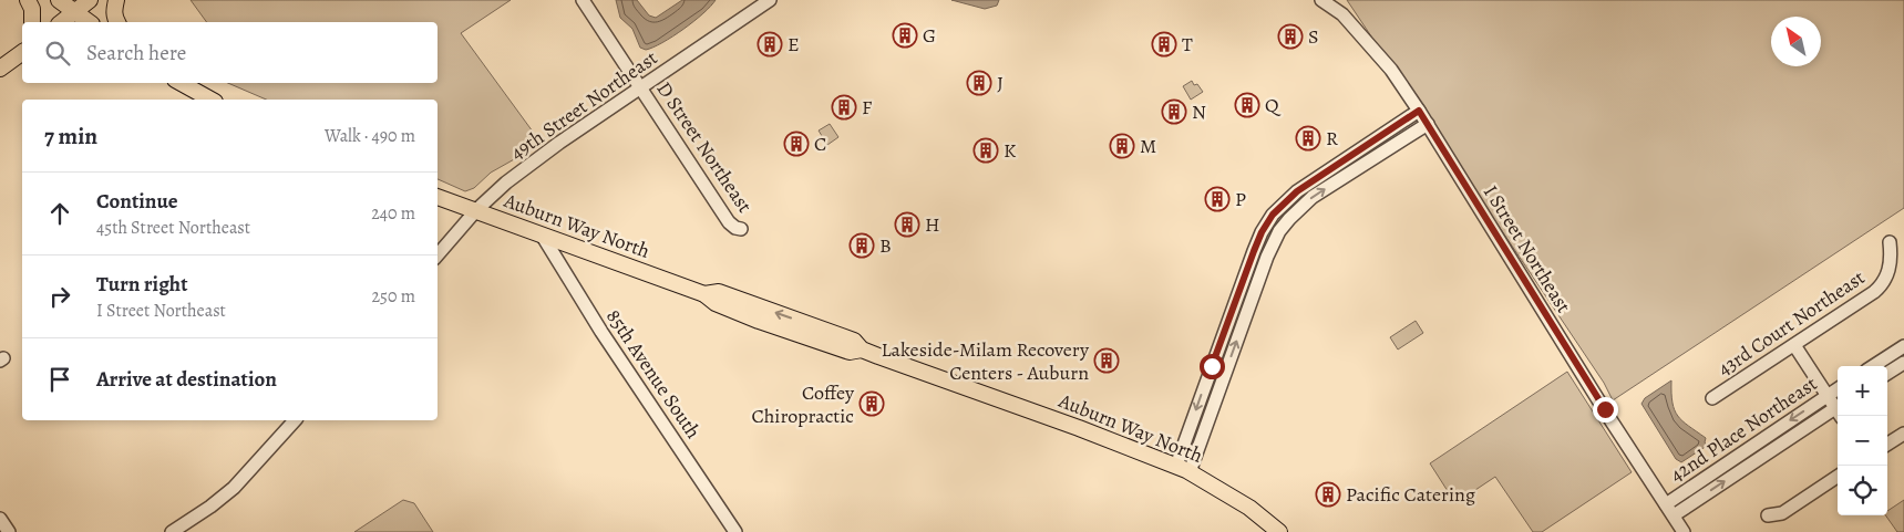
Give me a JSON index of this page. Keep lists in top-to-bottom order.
{
  "streets": {
    "main road": ["Auburn Way North"],
    "street": [
      "49th Street Northeast",
      "D Street Northeast",
      "I Street Northeast",
      "43rd Court Northeast",
      "85th Avenue South",
      "42nd Place Northeast"
    ]
  },
  "crossings": [
    ["49th Street Northeast", "D Street Northeast"],
    ["49th Street Northeast", "Auburn Way North"],
    ["Auburn Way North", "85th Avenue South"],
    ["I Street Northeast", "42nd Place Northeast"]
  ],
  "places": {
    "building": [
      "G",
      "S",
      "E",
      "T",
      "J",
      "Q",
      "F",
      "N",
      "R",
      "C",
      "M",
      "K",
      "P",
      "H",
      "B",
      "Lakeside-Milam Recovery Centers - Auburn",
      "Coffey Chiropractic",
      "Pacific Catering"
    ]
  },
  "north": "top left",
  "page": {
    "search": "Search here",
    "heading": ["7 min", "Walk · 490 m"],
    "list": [
      ["Continue", "45th Street Northeast", "240 m"],
      ["Turn right", "I Street Northeast", "250 m"],
      "Arrive at destination"
    ],
    "map_buttons": ["+", "−"]
  }
}
